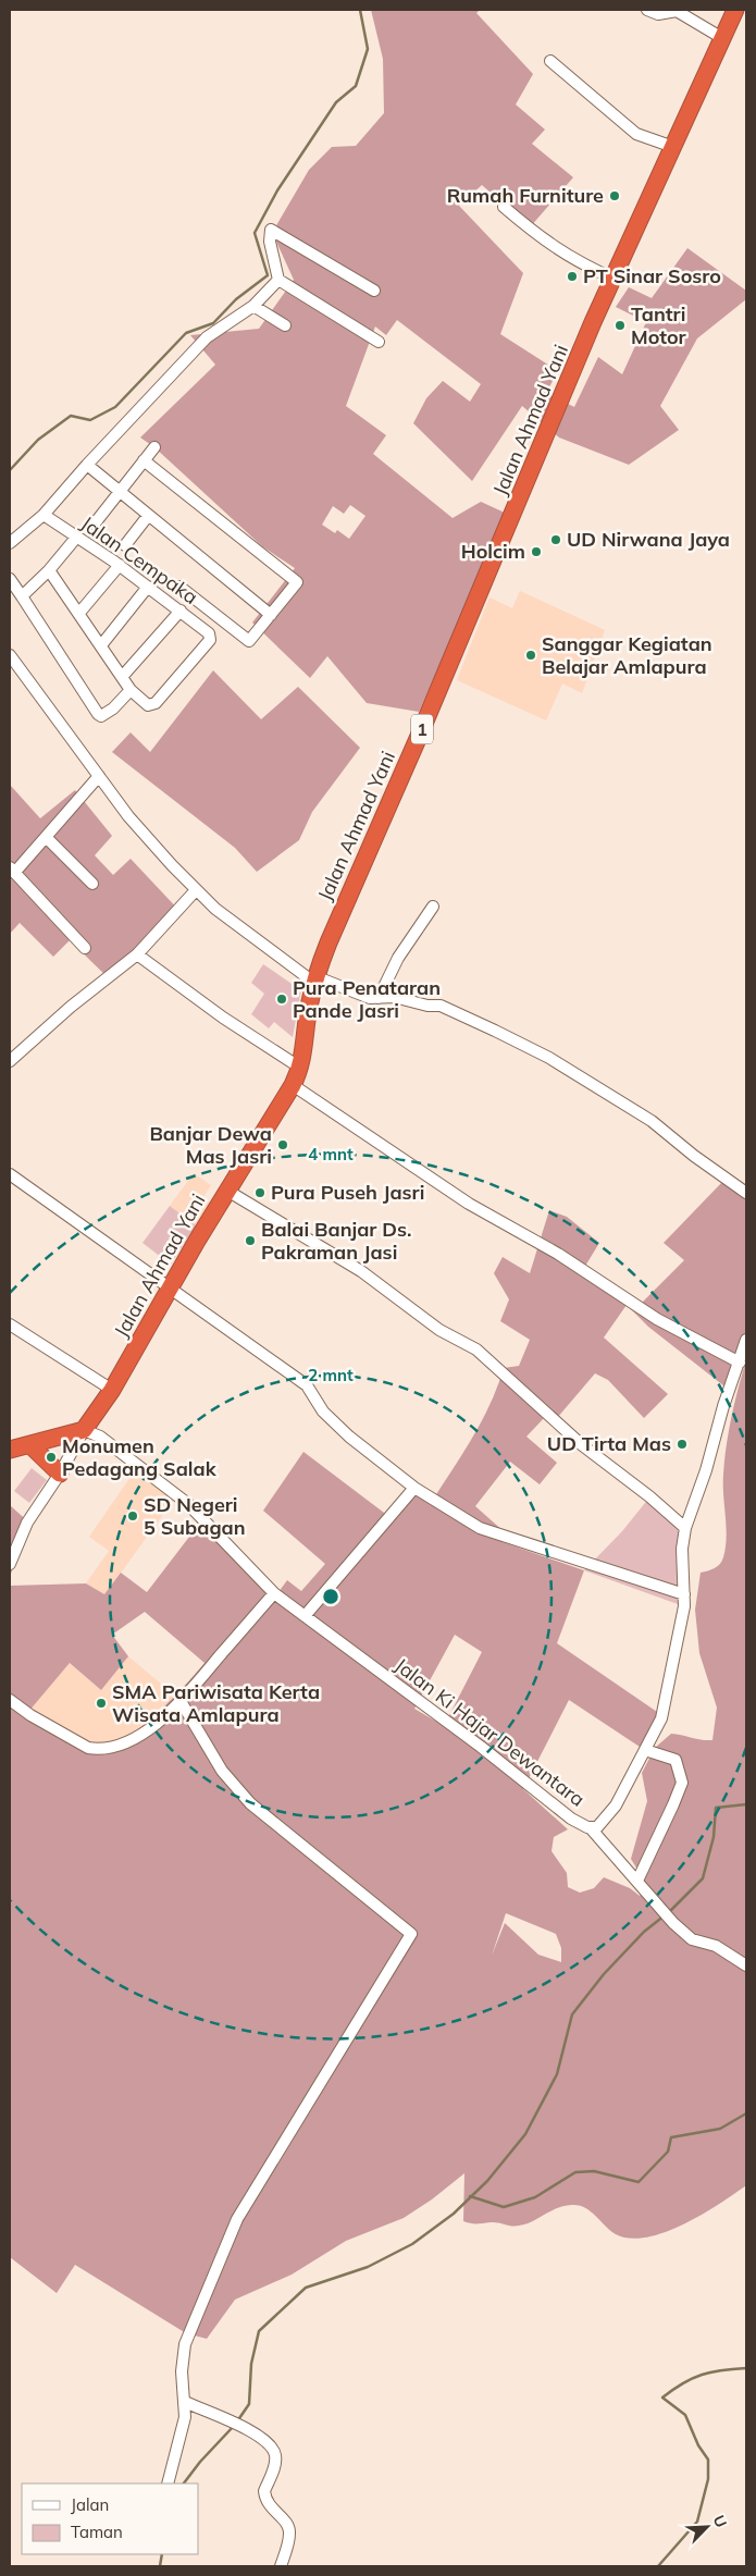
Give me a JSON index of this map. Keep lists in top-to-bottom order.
{
  "streets": {
    "highway": ["Jalan Ahmad Yani", "1"],
    "street": ["Jalan Cempaka", "Jalan Ki Hajar Dewantara"]
  },
  "crossings": [
    ["Jalan Ahmad Yani", "Jalan Ki Hajar Dewantara"]
  ],
  "places": [
    "Rumah Furniture",
    "PT Sinar Sosro",
    "Tantri Motor",
    "UD Nirwana Jaya",
    "Holcim",
    "Sanggar Kegiatan Belajar Amlapura",
    "Pura Penataran Pande Jasri",
    "Banjar Dewa Mas Jasri",
    "Pura Puseh Jasri",
    "Balai Banjar Ds. Pakraman Jasi",
    "UD Tirta Mas",
    "Monumen Pedagang Salak",
    "SD Negeri 5 Subagan",
    "SMA Pariwisata Kerta Wisata Amlapura"
  ],
  "legend": ["Jalan", "Taman"],
  "north": "top right",
  "rings": ["4 mnt", "2 mnt"]
}
